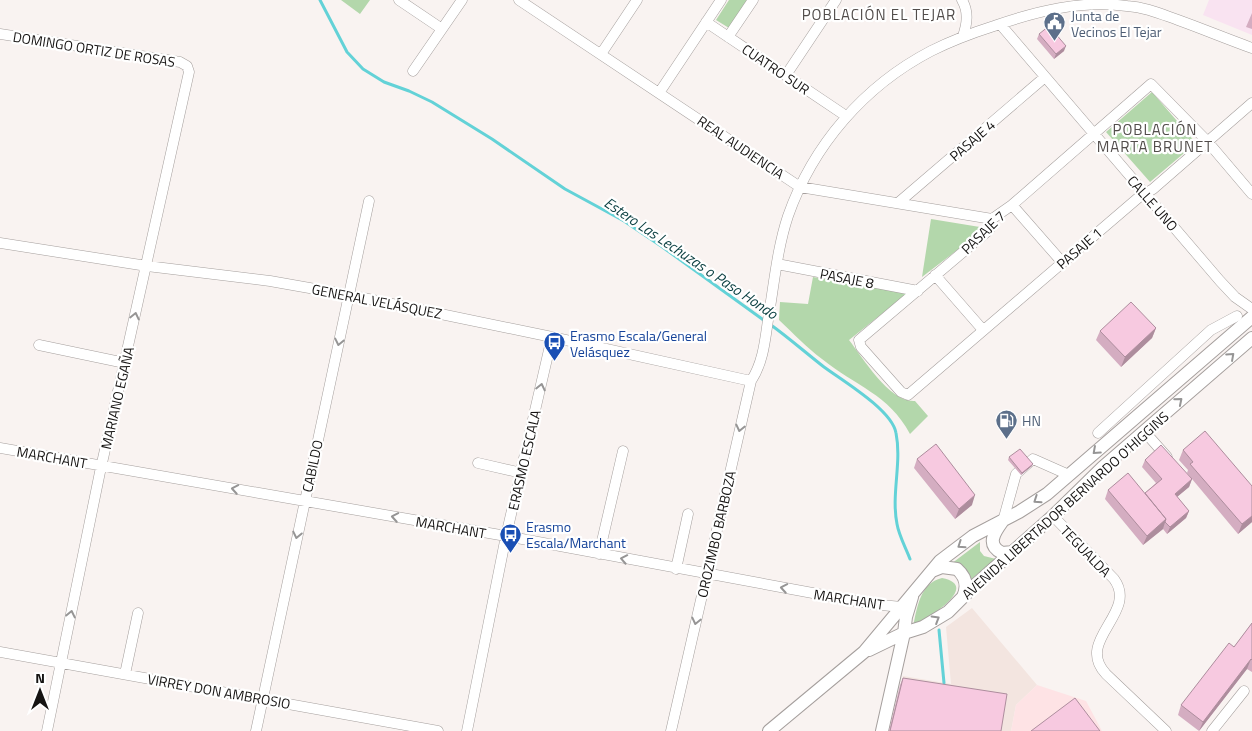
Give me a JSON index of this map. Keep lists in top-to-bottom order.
{
  "streets": {
    "main road": ["AVENIDA LIBERTADOR BERNARDO O'HIGGINS"],
    "street": [
      "DOMINGO ORTIZ DE ROSAS",
      "CUATRO SUR",
      "PASAJE 4",
      "REAL AUDIENCIA",
      "CALLE UNO",
      "PASAJE 7",
      "PASAJE 1",
      "PASAJE 8",
      "GENERAL VELÁSQUEZ",
      "MARIANO EGAÑA",
      "MARCHANT",
      "ERASMO ESCALA",
      "CABILDO",
      "OROZIMBO BARBOZA",
      "TEGUALDA",
      "VIRREY DON AMBROSIO"
    ]
  },
  "crossings": [
    ["DOMINGO ORTIZ DE ROSAS", "MARIANO EGAÑA"],
    ["CUATRO SUR", "OROZIMBO BARBOZA"],
    ["PASAJE 4", "REAL AUDIENCIA"],
    ["PASAJE 4", "CALLE UNO"],
    ["REAL AUDIENCIA", "PASAJE 7"],
    ["REAL AUDIENCIA", "OROZIMBO BARBOZA"],
    ["CALLE UNO", "PASAJE 7"],
    ["CALLE UNO", "PASAJE 1"],
    ["CALLE UNO", "OROZIMBO BARBOZA"],
    ["PASAJE 7", "PASAJE 1"],
    ["PASAJE 7", "PASAJE 8"],
    ["PASAJE 8", "OROZIMBO BARBOZA"],
    ["GENERAL VELÁSQUEZ", "MARIANO EGAÑA"],
    ["GENERAL VELÁSQUEZ", "ERASMO ESCALA"],
    ["GENERAL VELÁSQUEZ", "CABILDO"],
    ["GENERAL VELÁSQUEZ", "OROZIMBO BARBOZA"],
    ["MARIANO EGAÑA", "MARCHANT"],
    ["MARIANO EGAÑA", "VIRREY DON AMBROSIO"],
    ["MARCHANT", "ERASMO ESCALA"],
    ["MARCHANT", "CABILDO"],
    ["MARCHANT", "AVENIDA LIBERTADOR BERNARDO O'HIGGINS"],
    ["MARCHANT", "OROZIMBO BARBOZA"],
    ["CABILDO", "VIRREY DON AMBROSIO"],
    ["AVENIDA LIBERTADOR BERNARDO O'HIGGINS", "TEGUALDA"]
  ],
  "one_way": ["MARIANO EGAÑA", "MARCHANT", "CABILDO"],
  "districts": ["POBLACIÓN EL TEJAR", "POBLACIÓN MARTA BRUNET"],
  "water": ["Estero Las Lechuzas o Paso Hondo"],
  "places": {
    "public building": ["Junta de Vecinos El Tejar"],
    "bus stop": ["Erasmo Escala/General Velásquez", "Erasmo Escala/Marchant"],
    "fuel station": ["HN"]
  },
  "north": "top"
}
